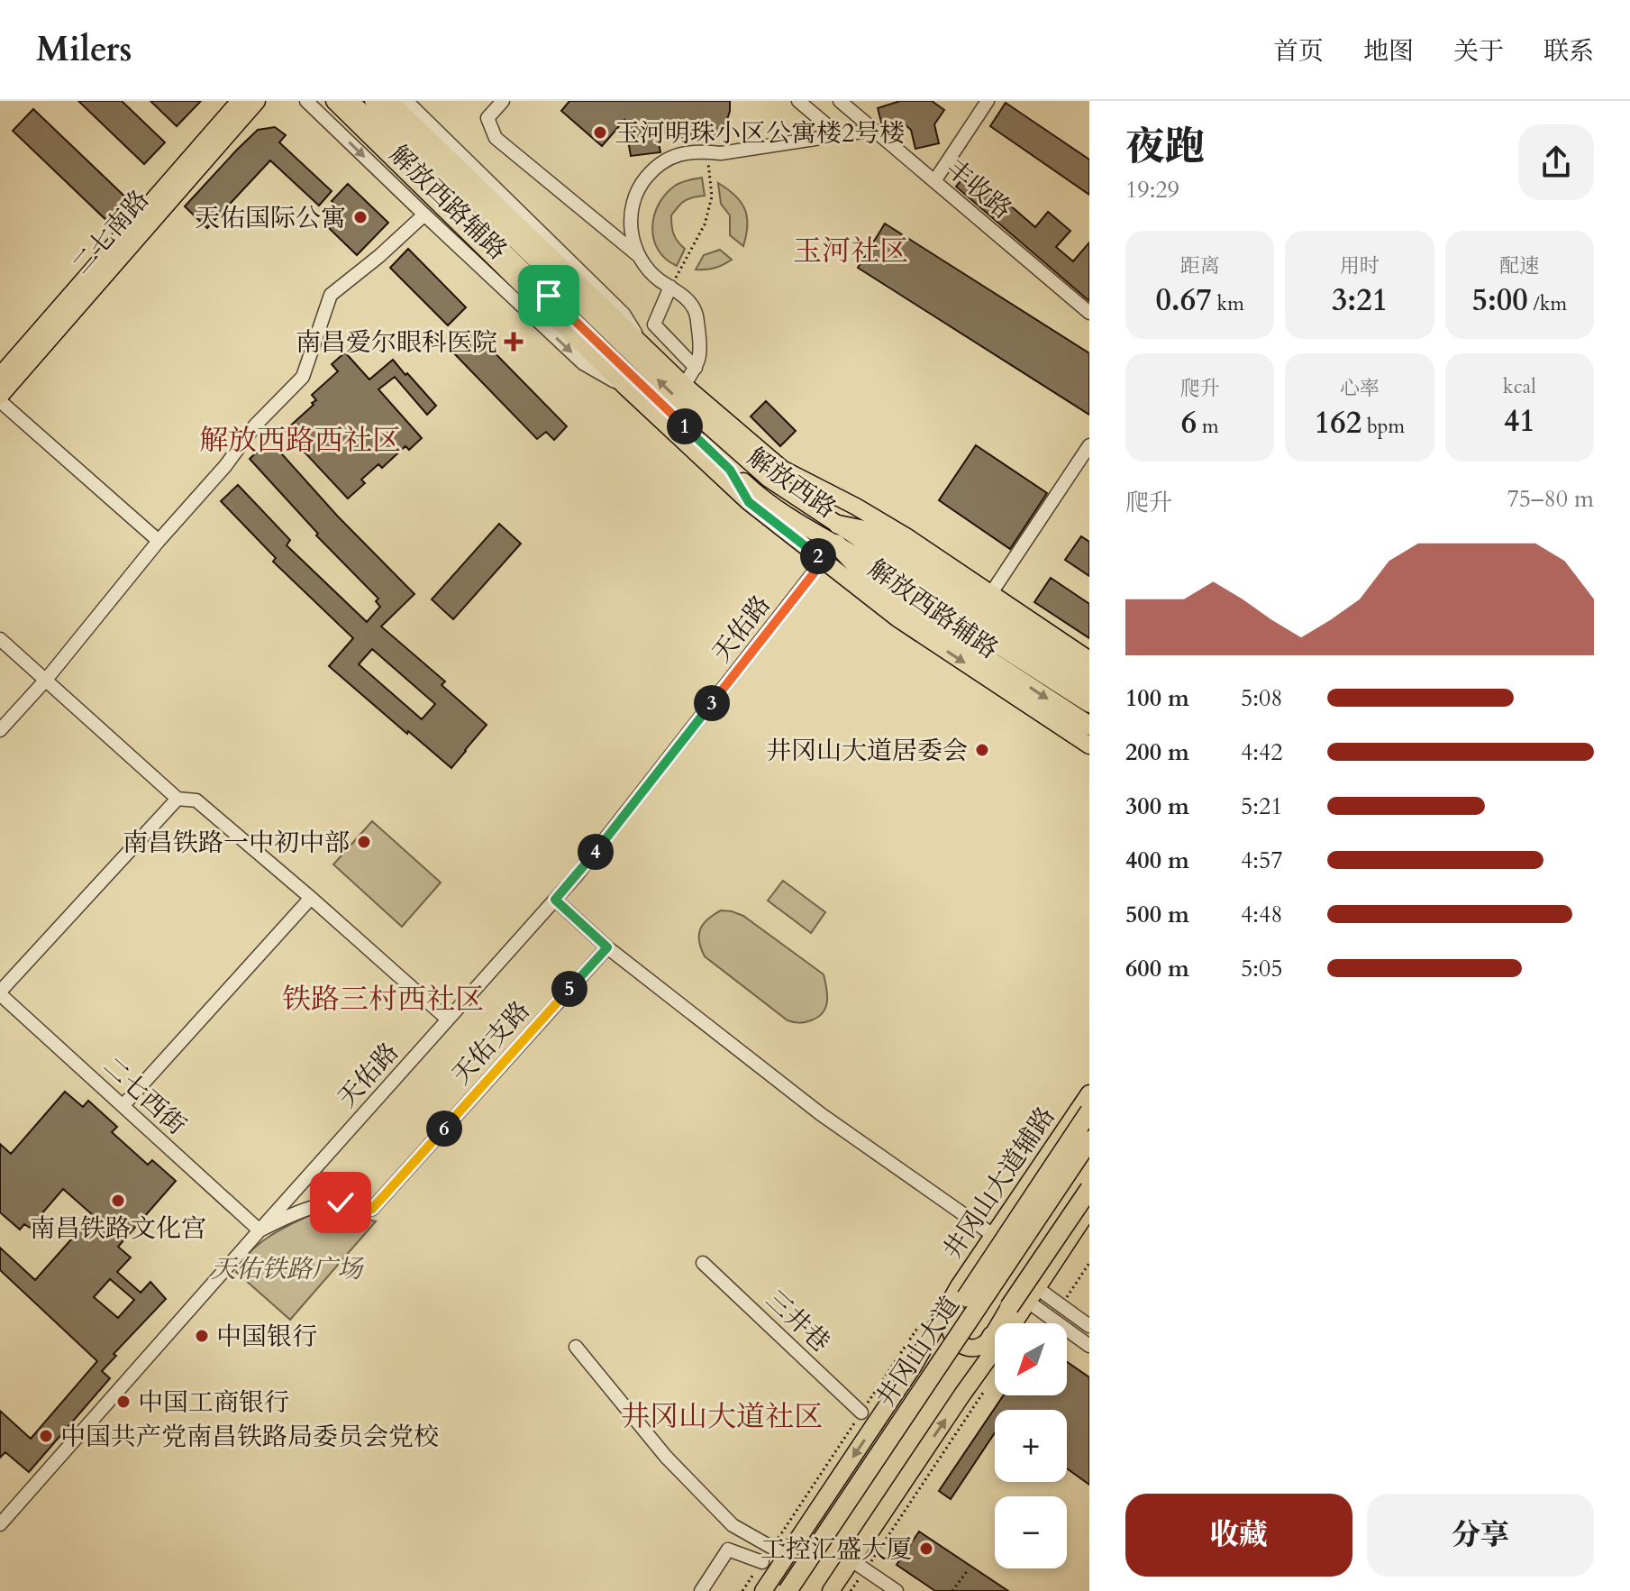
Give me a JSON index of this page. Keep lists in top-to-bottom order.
{
  "streets": {
    "highway": ["井冈山大道"],
    "main road": [
      "解放西路辅路",
      "二七南路",
      "解放西路",
      "井冈山大道辅路"
    ],
    "street": [
      "丰收路",
      "天佑路",
      "天佑支路",
      "二七西街",
      "三井巷"
    ]
  },
  "crossings": [
    ["解放西路辅路", "天佑路"],
    ["解放西路", "天佑路"],
    ["天佑路", "天佑支路"],
    ["天佑路", "二七西街"],
    ["天佑支路", "二七西街"]
  ],
  "districts": [
    "玉河社区",
    "解放西路西社区",
    "铁路三村西社区",
    "井冈山大道社区"
  ],
  "parks": ["天佑铁路广场"],
  "places": {
    "other": [
      "玉河明珠小区公寓楼2号楼",
      "天佑国际公寓",
      "井冈山大道居委会",
      "南昌铁路一中初中部",
      "南昌铁路文化宫",
      "中国银行",
      "中国工商银行",
      "中国共产党南昌铁路局委员会党校",
      "工控汇盛大厦"
    ],
    "health": ["南昌爱尔眼科医院"]
  },
  "north": "bottom left",
  "page": {
    "header": "Milers",
    "nav": [
      "首页",
      "地图",
      "关于",
      "联系"
    ],
    "heading": ["夜跑", "19:29"],
    "stats": [
      ["距离", "0.67 km"],
      ["用时", "3:21"],
      ["配速", "5:00 /km"],
      ["爬升", "6 m"],
      ["心率", "162 bpm"],
      ["kcal", "41"]
    ],
    "pins": [
      "1",
      "2",
      "3",
      "4",
      "5",
      "6"
    ],
    "chart": ["爬升", "75–80 m"],
    "list": [
      {
        "name": "100 m",
        "note": "5:08"
      },
      {
        "name": "200 m",
        "note": "4:42"
      },
      {
        "name": "300 m",
        "note": "5:21"
      },
      {
        "name": "400 m",
        "note": "4:57"
      },
      {
        "name": "500 m",
        "note": "4:48"
      },
      {
        "name": "600 m",
        "note": "5:05"
      }
    ],
    "map_buttons": ["+", "−"],
    "buttons": ["收藏", "分享"]
  }
}
